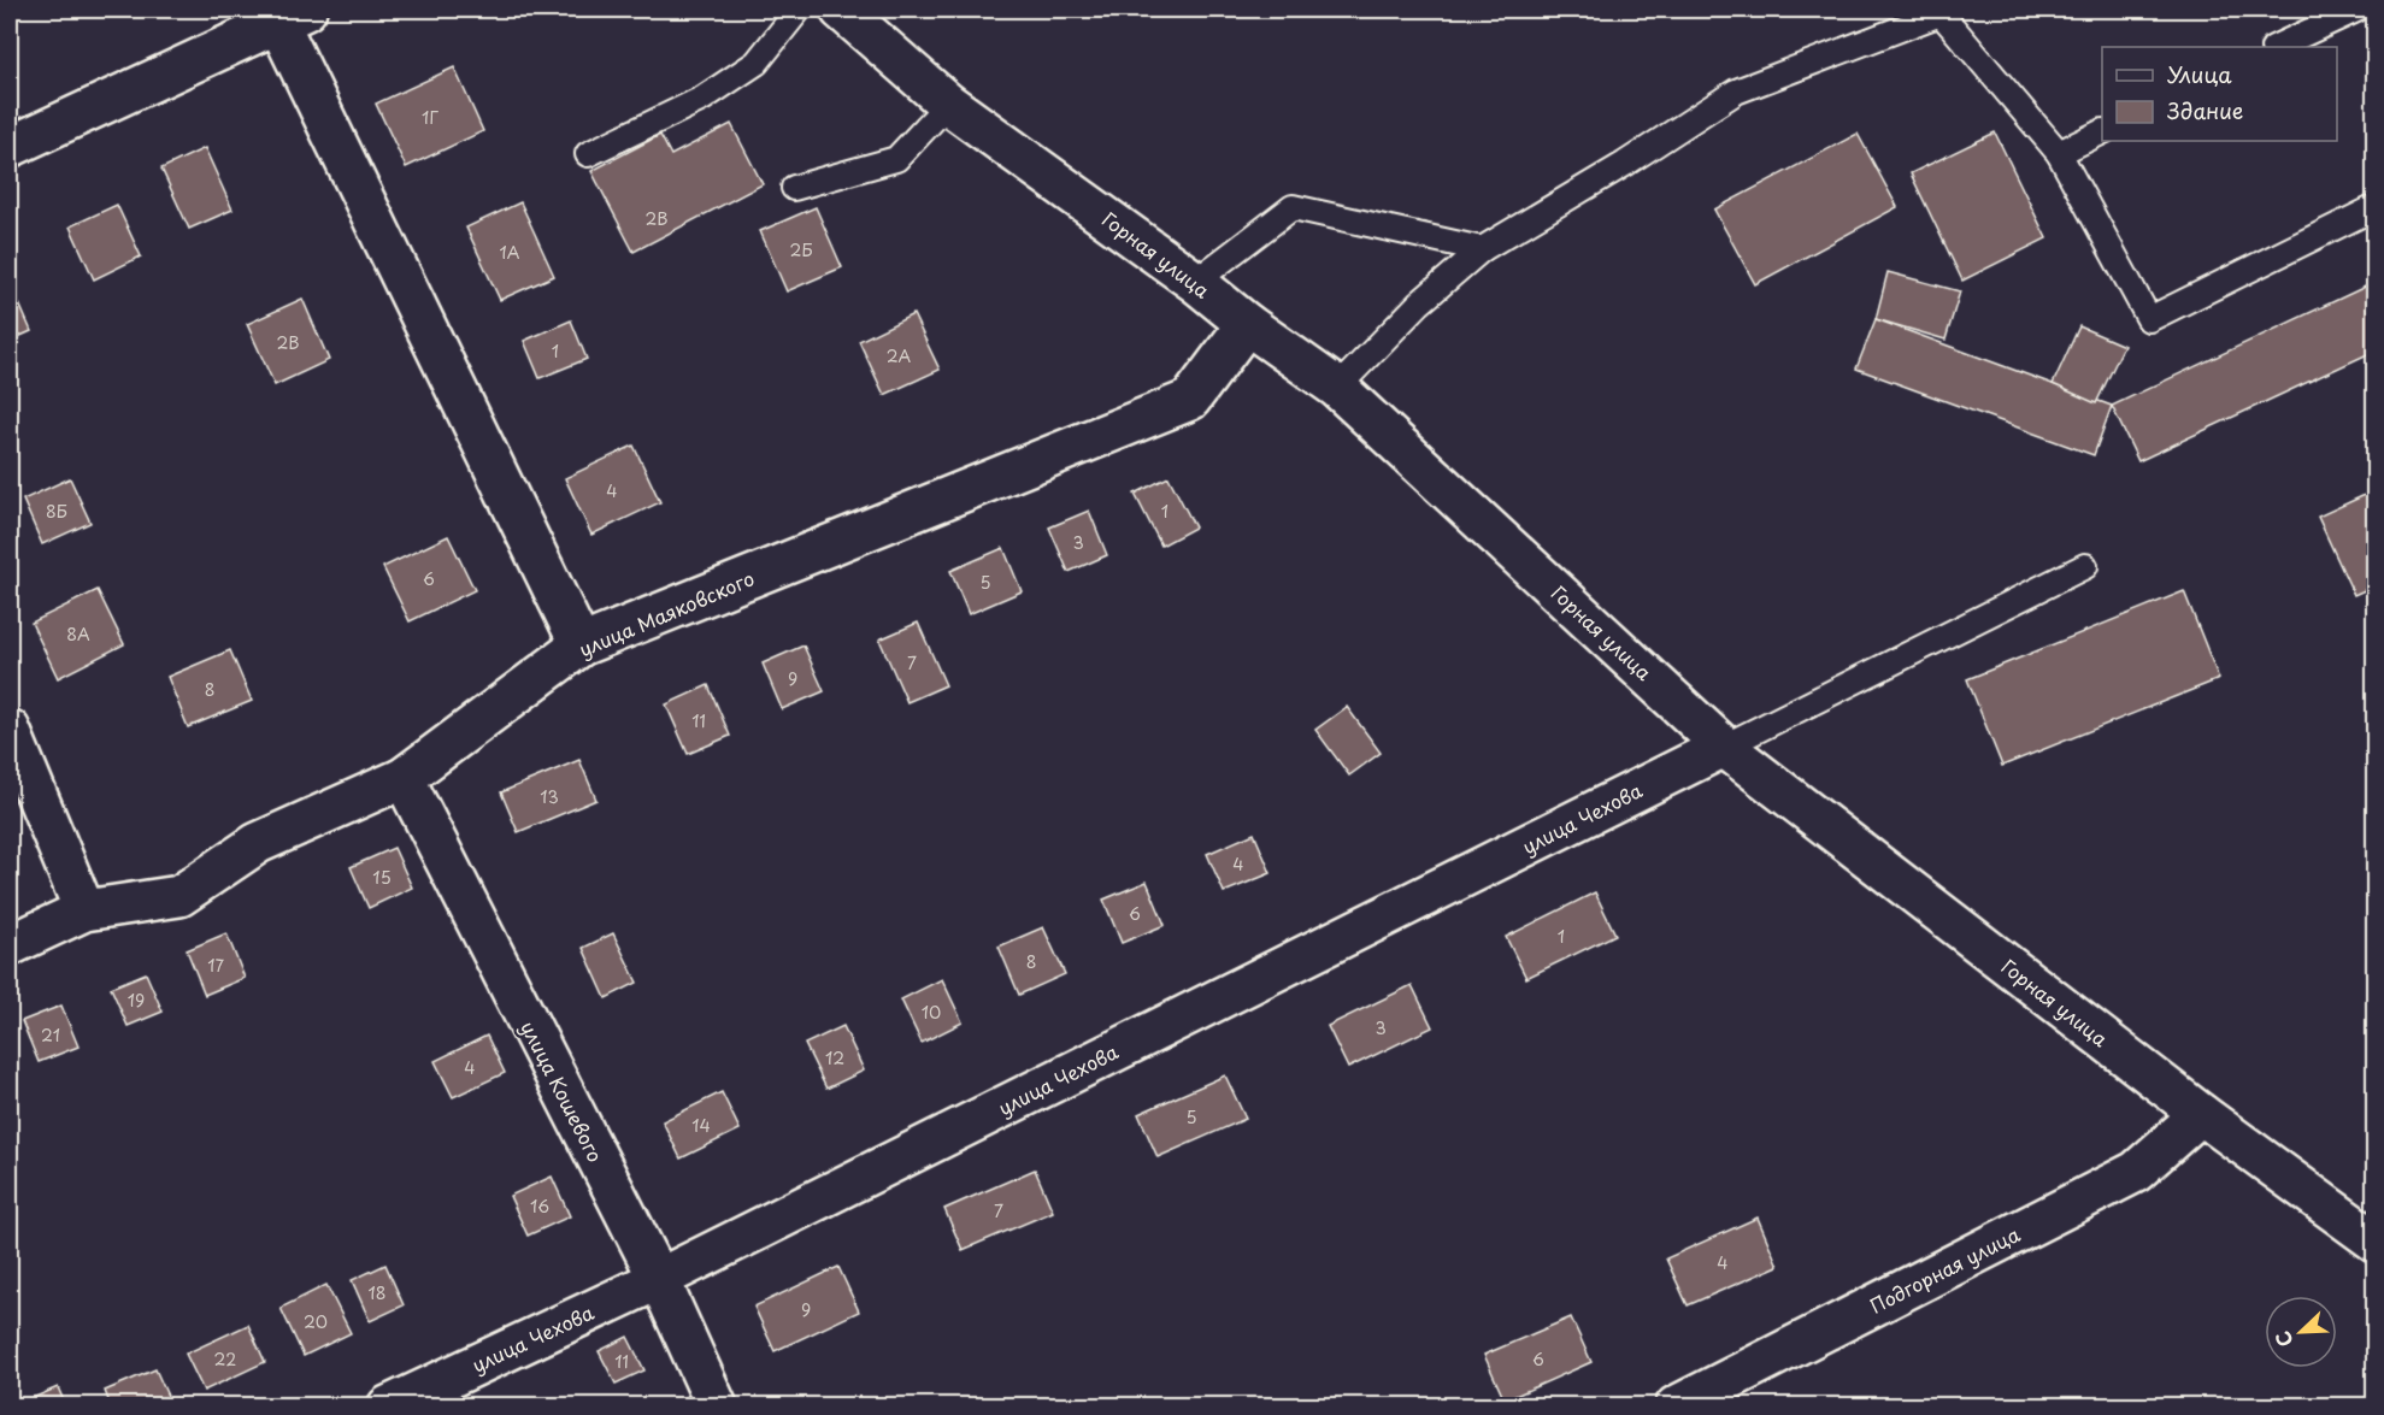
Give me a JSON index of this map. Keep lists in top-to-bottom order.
{
  "streets": {
    "street": [
      "Горная улица",
      "улица Маяковского",
      "улица Чехова",
      "улица Кошевого",
      "Подгорная улица"
    ]
  },
  "crossings": [
    ["Горная улица", "улица Маяковского"],
    ["Горная улица", "улица Чехова"],
    ["Горная улица", "Подгорная улица"],
    ["улица Маяковского", "улица Кошевого"],
    ["улица Чехова", "улица Кошевого"]
  ],
  "house_numbers": [
    "1Г",
    "2В",
    "2Б",
    "1А",
    "2В",
    "1",
    "2А",
    "4",
    "8Б",
    "1",
    "3",
    "6",
    "5",
    "8А",
    "7",
    "9",
    "8",
    "11",
    "13",
    "4",
    "15",
    "6",
    "1",
    "8",
    "17",
    "19",
    "10",
    "3",
    "21",
    "12",
    "4",
    "5",
    "14",
    "16",
    "7",
    "4",
    "18",
    "9",
    "20",
    "22",
    "6",
    "11"
  ],
  "legend": ["Улица", "Здание"],
  "north": "bottom left"
}
